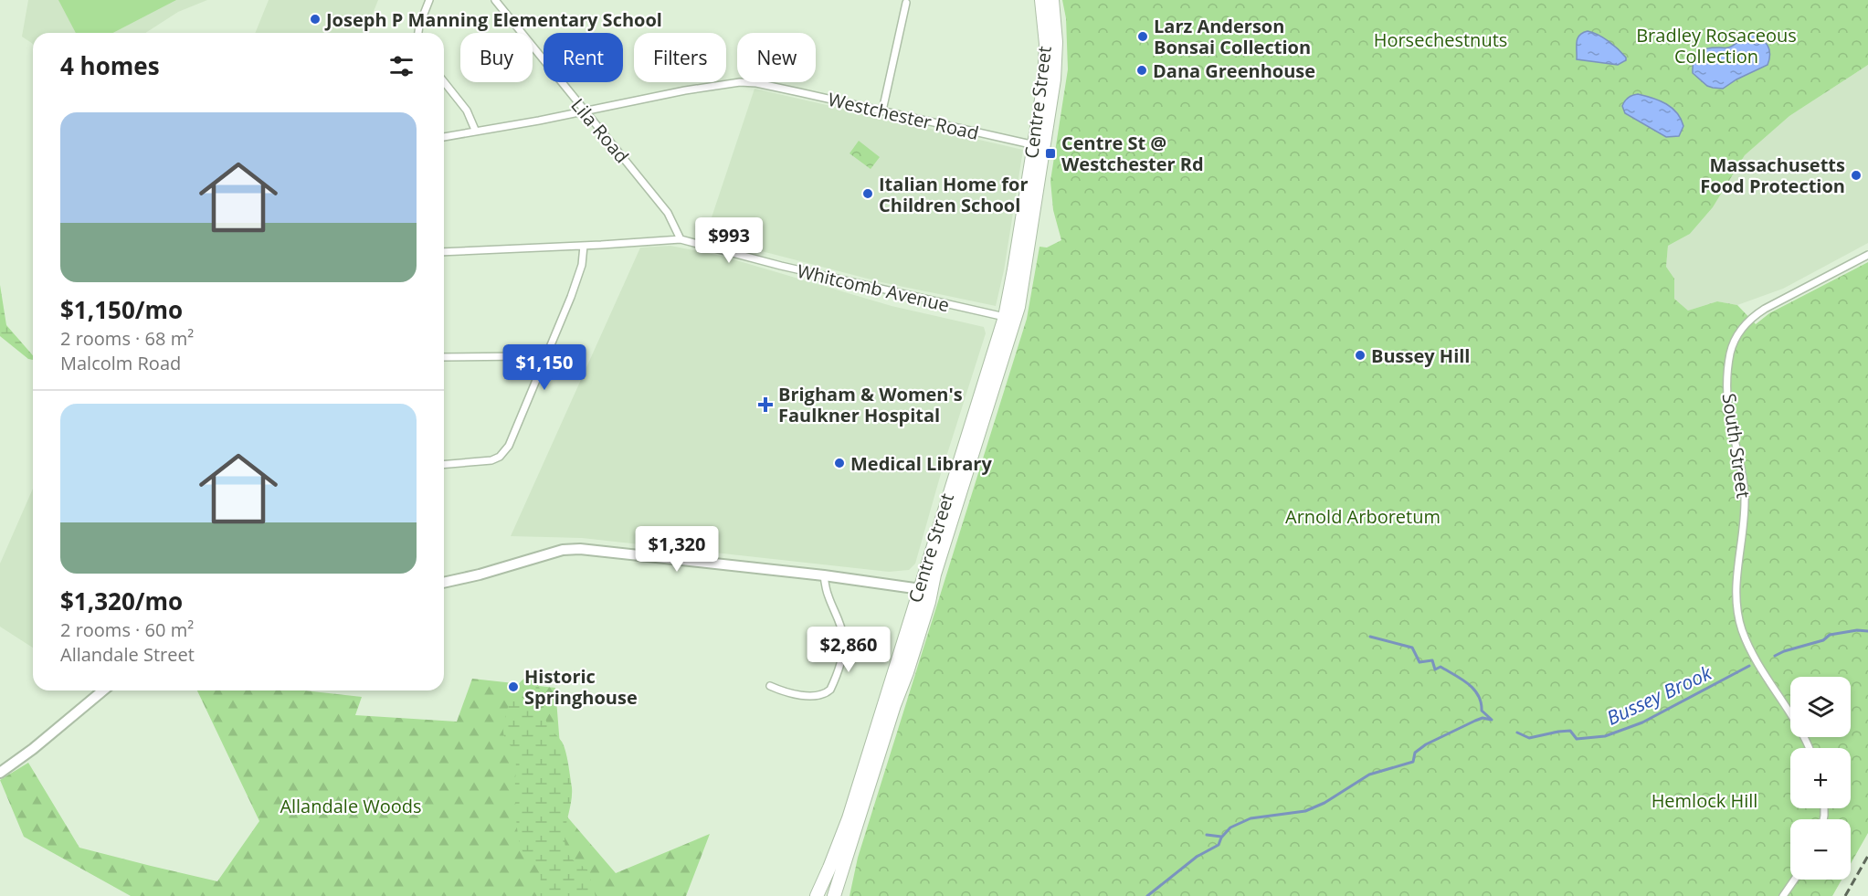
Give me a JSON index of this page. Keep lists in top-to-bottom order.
{
  "streets": {
    "highway": ["Centre Street"],
    "street": [
      "Westchester Road",
      "Lila Road",
      "Whitcomb Avenue",
      "South Street"
    ]
  },
  "crossings": [
    ["Centre Street", "Westchester Road"],
    ["Centre Street", "Whitcomb Avenue"],
    ["Westchester Road", "Lila Road"],
    ["Lila Road", "Whitcomb Avenue"]
  ],
  "water": ["Bussey Brook"],
  "parks": [
    "Bradley Rosaceous Collection",
    "Horsechestnuts",
    "Arnold Arboretum",
    "Hemlock Hill",
    "Allandale Woods"
  ],
  "places": {
    "other": [
      "Joseph P Manning Elementary School",
      "Larz Anderson Bonsai Collection",
      "Dana Greenhouse",
      "Massachusetts Food Protection",
      "Italian Home for Children School",
      "Bussey Hill",
      "Medical Library",
      "Historic Springhouse"
    ],
    "transit": ["Centre St @ Westchester Rd"],
    "health": ["Brigham & Women's Faulkner Hospital"]
  },
  "page": {
    "chip": [
      "Buy",
      "Rent",
      "Filters",
      "New"
    ],
    "heading": "4 homes",
    "list": [
      {
        "name": "$1,150/mo",
        "note": "2 rooms · 68 m² · Malcolm Road"
      },
      {
        "name": "$1,320/mo",
        "note": "2 rooms · 60 m² · Allandale Street"
      }
    ],
    "price": [
      "$993",
      "$1,150",
      "$1,320",
      "$2,860"
    ],
    "map_buttons": ["+", "−"]
  }
}
